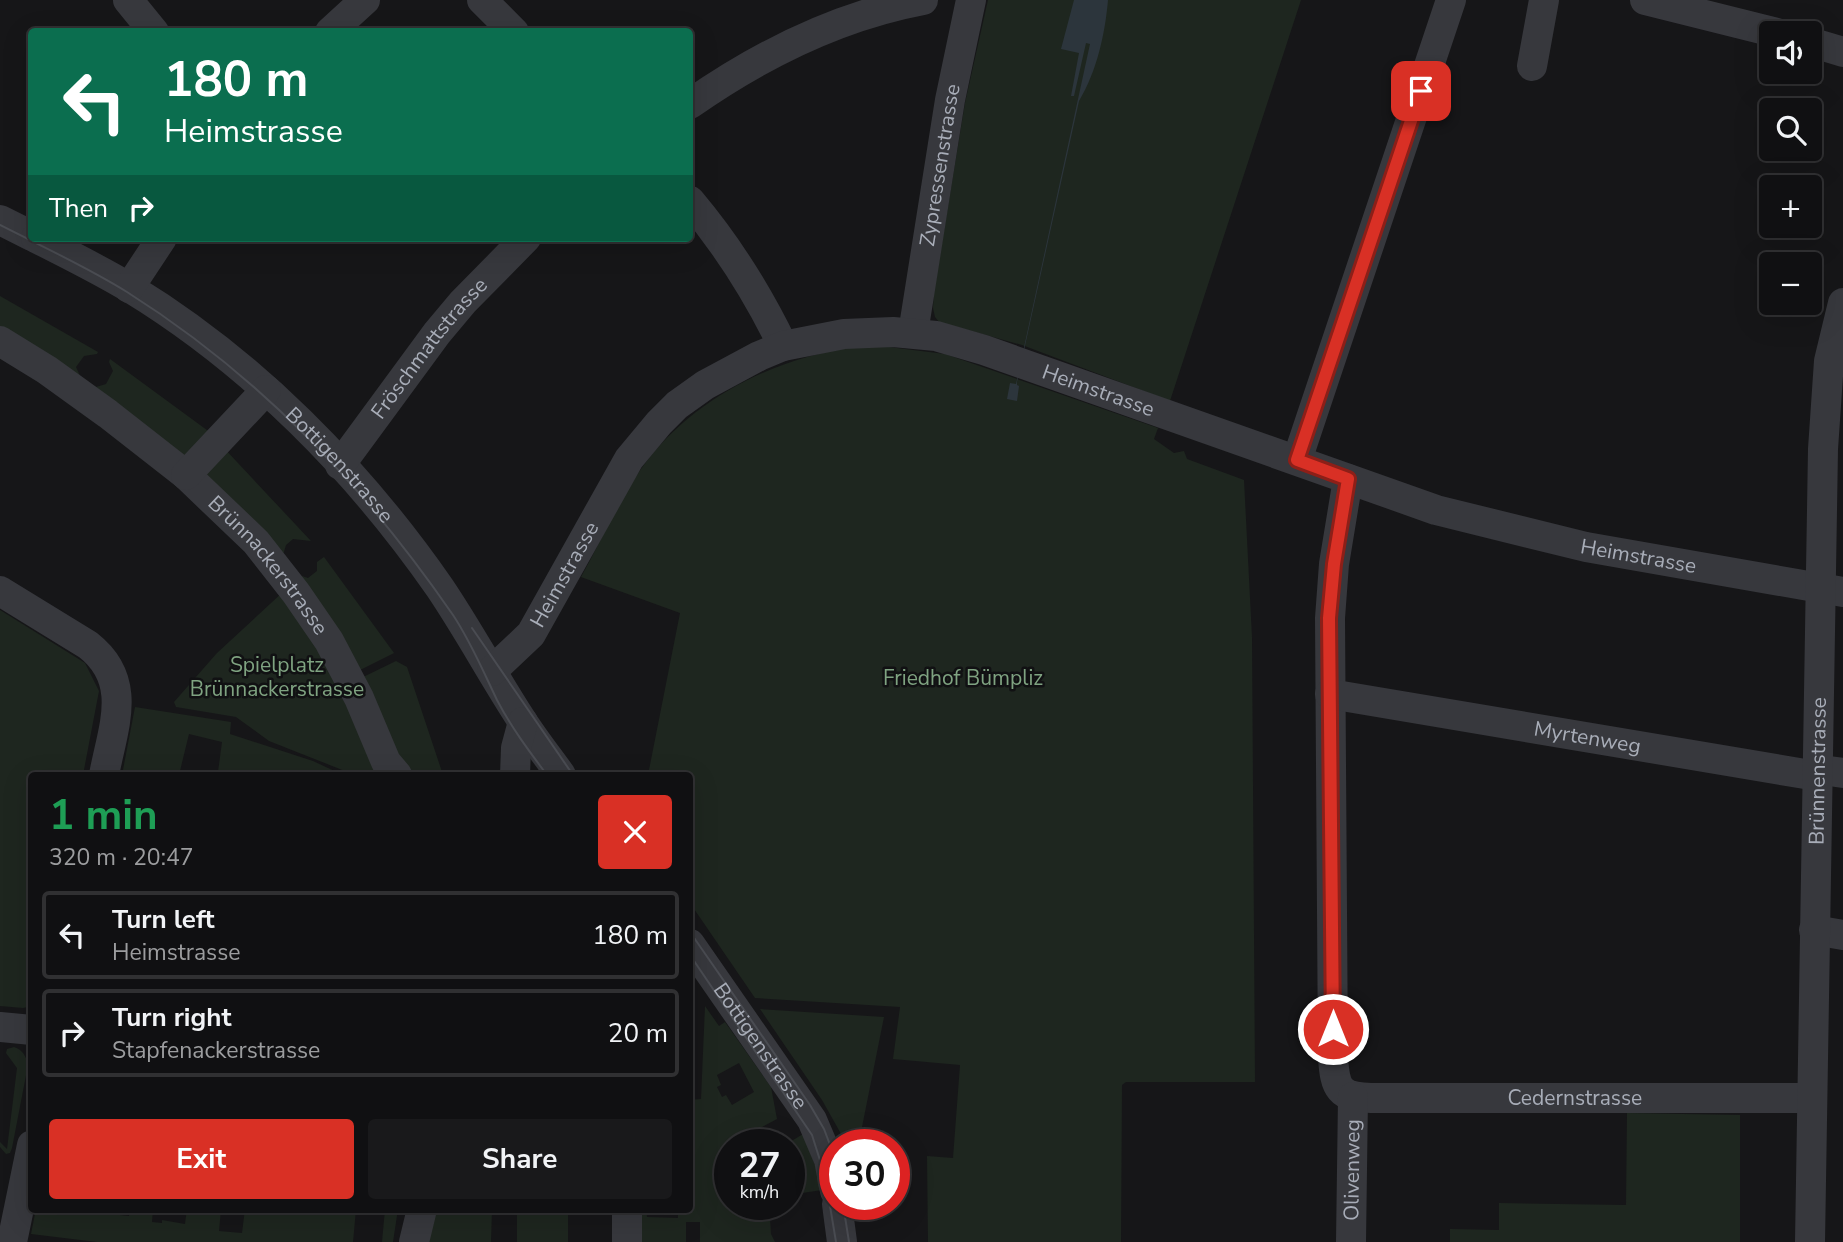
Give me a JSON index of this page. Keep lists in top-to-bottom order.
{
  "streets": {
    "street": [
      "Zypressenstrasse",
      "Fröschmattstrasse",
      "Heimstrasse",
      "Bottigenstrasse",
      "Brünnackerstrasse",
      "Myrtenweg",
      "Brünnenstrasse",
      "Cedernstrasse",
      "Olivenweg"
    ]
  },
  "crossings": [
    ["Zypressenstrasse", "Heimstrasse"],
    ["Fröschmattstrasse", "Bottigenstrasse"],
    ["Heimstrasse", "Bottigenstrasse"],
    ["Heimstrasse", "Brünnenstrasse"],
    ["Heimstrasse", "Olivenweg"],
    ["Myrtenweg", "Brünnenstrasse"],
    ["Myrtenweg", "Olivenweg"],
    ["Brünnenstrasse", "Cedernstrasse"],
    ["Cedernstrasse", "Olivenweg"]
  ],
  "parks": ["Spielplatz Brünnackerstrasse", "Friedhof Bümpliz"],
  "page": {
    "map_buttons": ["+", "−"],
    "turn": ["180 m", "Heimstrasse"],
    "then": "Then",
    "heading": ["1 min", "320 m · 20:47"],
    "list": [
      {
        "name": "Turn left",
        "note": "Heimstrasse",
        "value": "180 m"
      },
      {
        "name": "Turn right",
        "note": "Stapfenackerstrasse",
        "value": "20 m"
      }
    ],
    "buttons": ["Exit", "Share"],
    "speed": "27 km/h",
    "limit": "30"
  }
}
